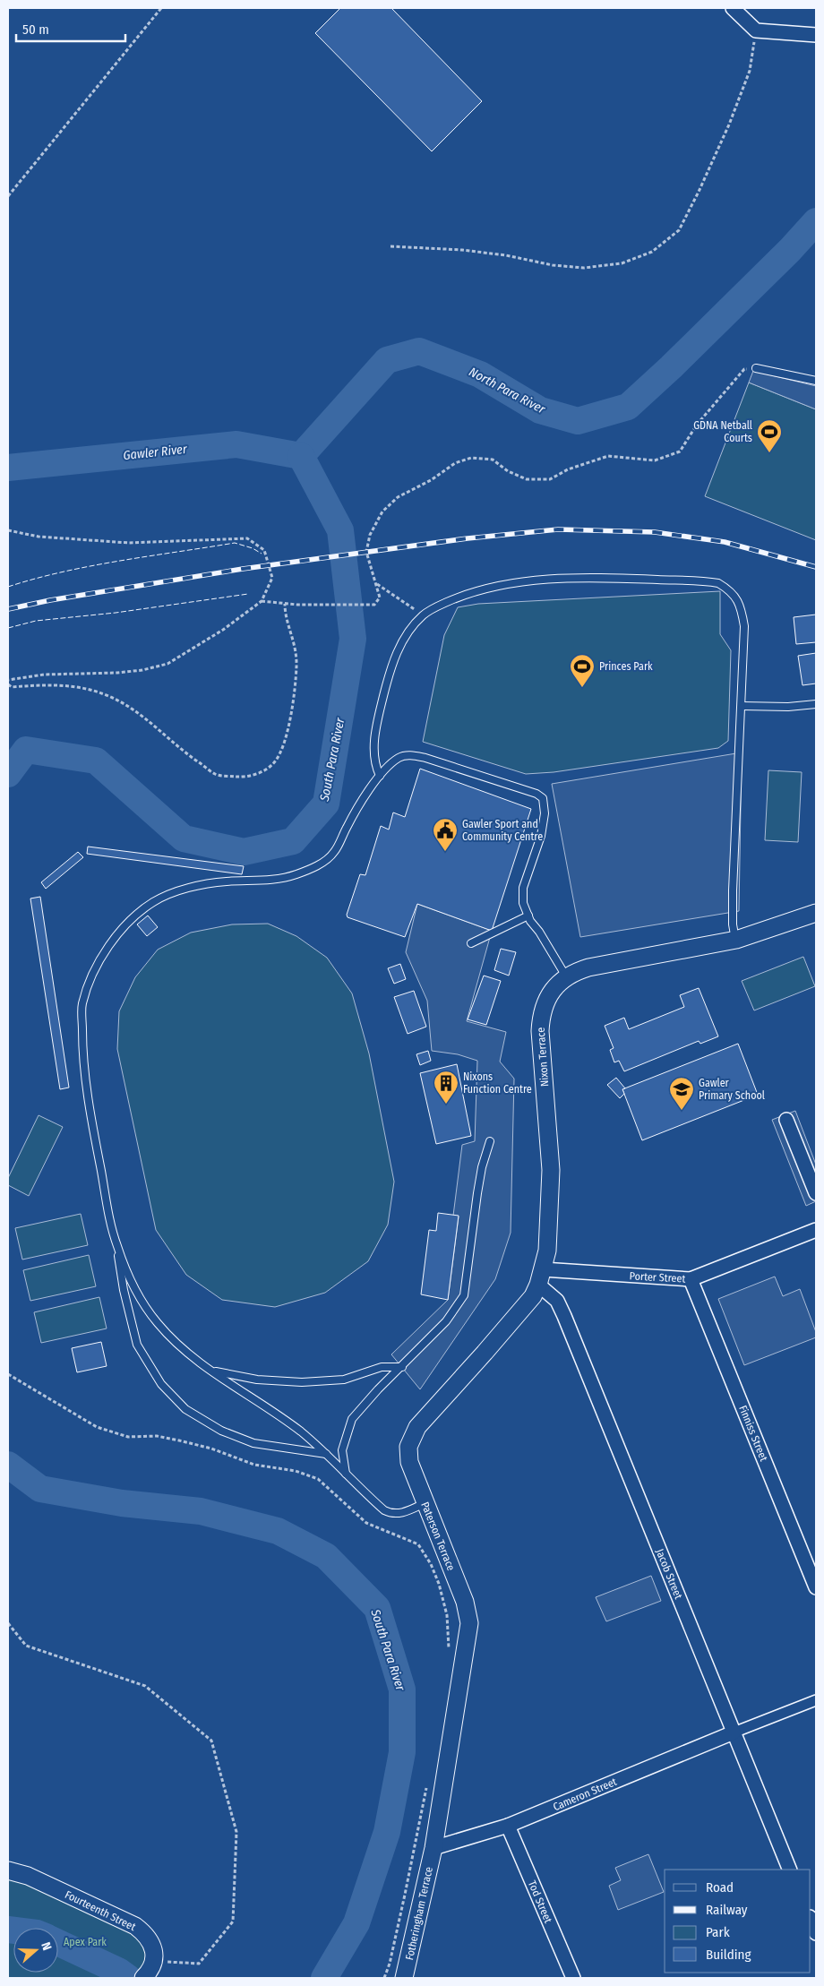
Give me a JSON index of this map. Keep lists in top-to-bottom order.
{
  "streets": {
    "street": [
      "Nixon Terrace",
      "Porter Street",
      "Finniss Street",
      "Paterson Terrace",
      "Jacob Street",
      "Cameron Street",
      "Tod Street",
      "Fourteenth Street",
      "Fotheringham Terrace"
    ]
  },
  "crossings": [
    ["Nixon Terrace", "Porter Street"],
    ["Nixon Terrace", "Paterson Terrace"],
    ["Nixon Terrace", "Jacob Street"],
    ["Porter Street", "Finniss Street"],
    ["Porter Street", "Paterson Terrace"],
    ["Porter Street", "Jacob Street"],
    ["Paterson Terrace", "Jacob Street"],
    ["Paterson Terrace", "Cameron Street"],
    ["Paterson Terrace", "Fotheringham Terrace"],
    ["Jacob Street", "Cameron Street"],
    ["Cameron Street", "Tod Street"],
    ["Cameron Street", "Fotheringham Terrace"]
  ],
  "water": ["North Para River", "Gawler River", "South Para River"],
  "parks": ["Apex Park"],
  "places": {
    "sports": ["GDNA Netball Courts", "Princes Park"],
    "public building": ["Gawler Sport and Community Centre"],
    "building": ["Nixons Function Centre"],
    "school or university": ["Gawler Primary School"]
  },
  "legend": [
    "Road",
    "Railway",
    "Park",
    "Building"
  ],
  "scale_bar": "50 m",
  "north": "right"
}
